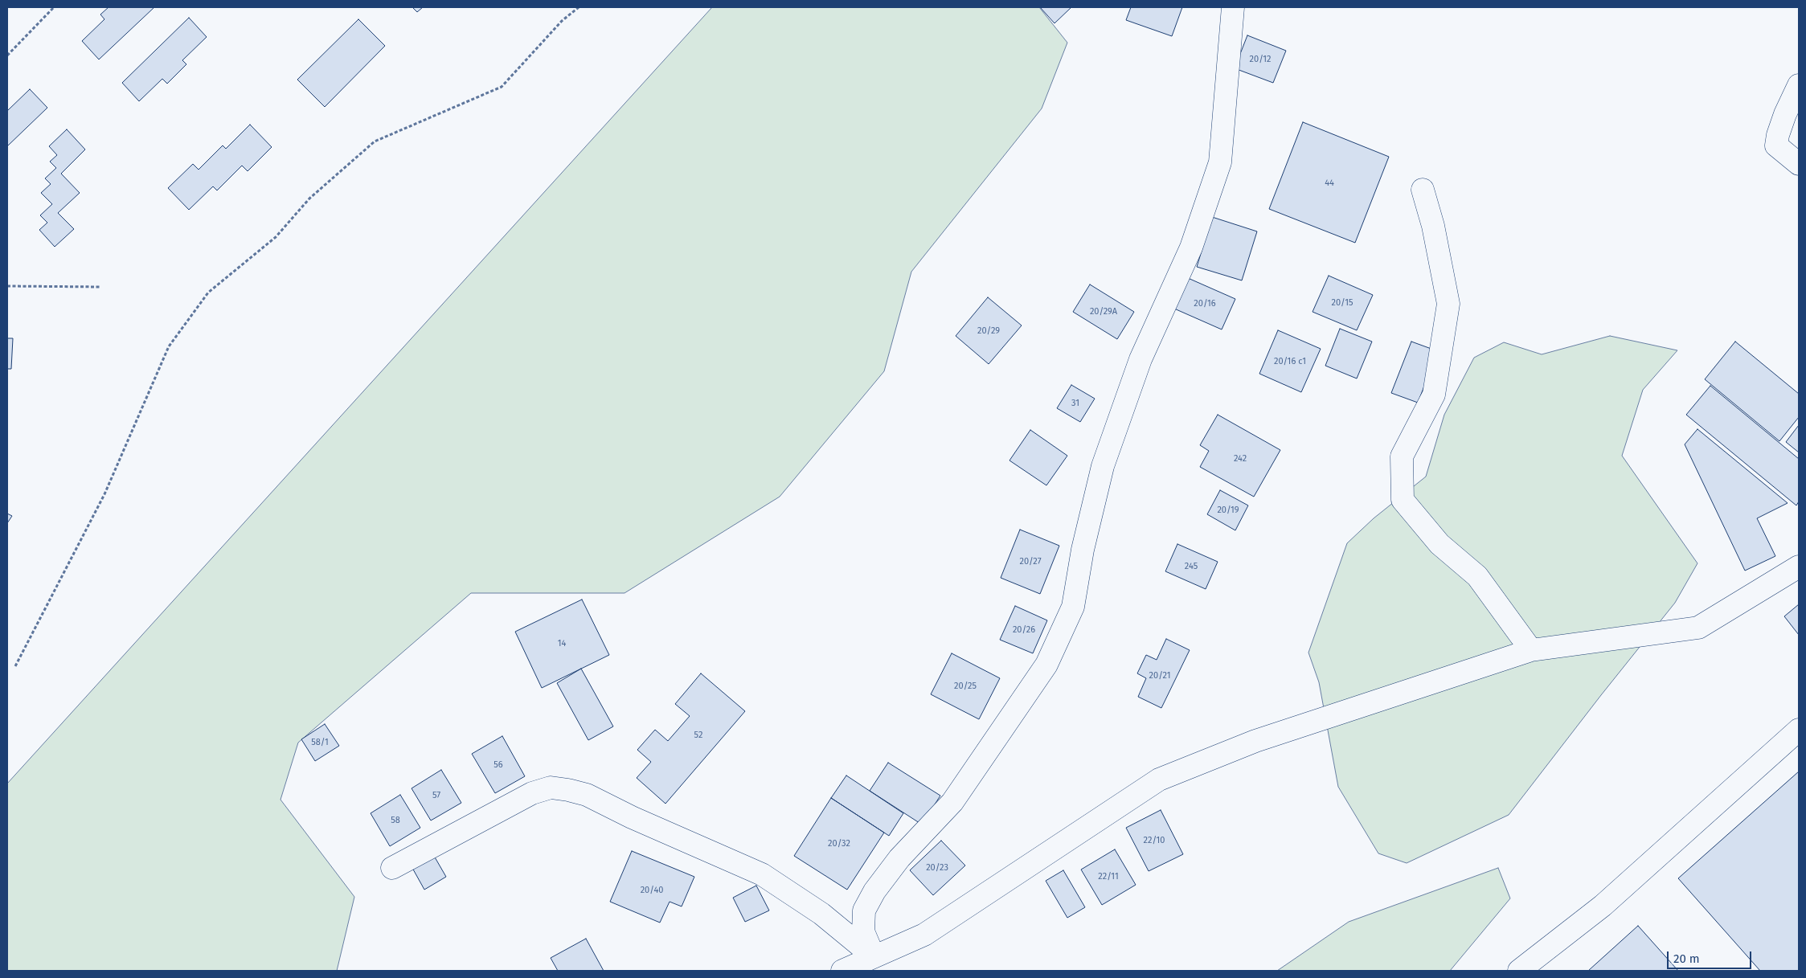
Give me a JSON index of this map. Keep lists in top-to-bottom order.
{
  "house_numbers": [
    "20/12",
    "44",
    "20/15",
    "20/16",
    "20/29А",
    "20/29",
    "20/16 c1",
    "31",
    "242",
    "20/19",
    "20/27",
    "245",
    "20/26",
    "14",
    "20/21",
    "20/25",
    "52",
    "58/1",
    "56",
    "57",
    "58",
    "22/10",
    "20/32",
    "20/23",
    "22/11",
    "20/40"
  ],
  "scale_bar": "20 m"
}
